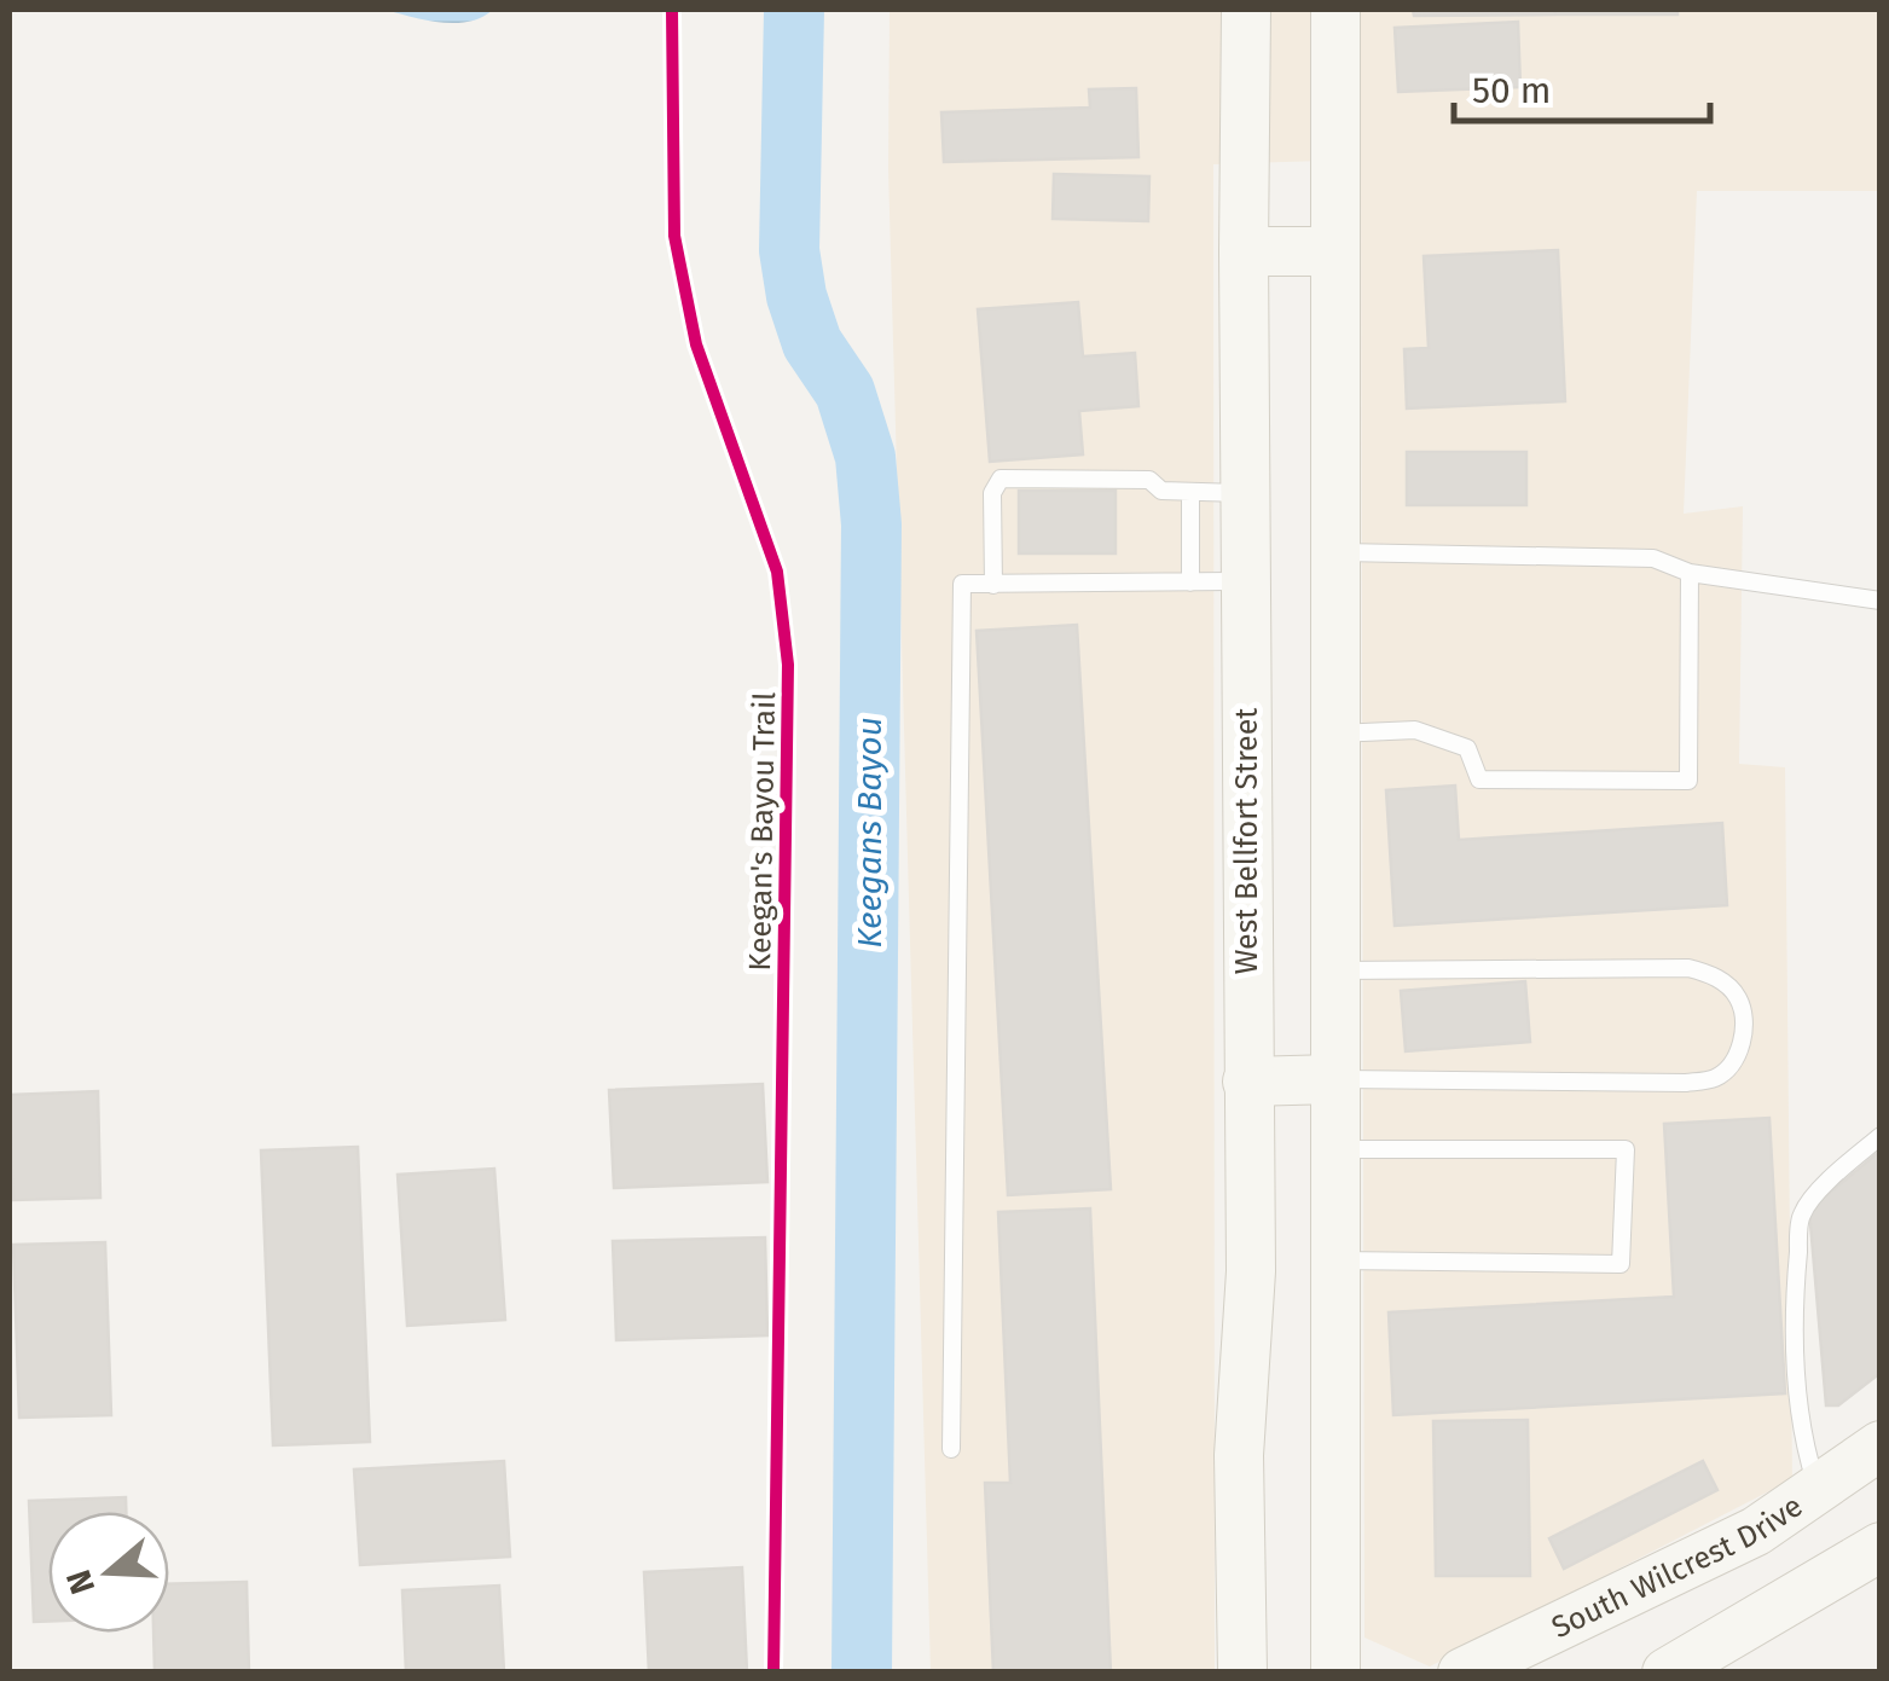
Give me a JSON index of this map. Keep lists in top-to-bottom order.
{
  "streets": {
    "main road": ["West Bellfort Street", "South Wilcrest Drive"],
    "cycle path": ["Keegan's Bayou Trail"]
  },
  "water": ["Keegans Bayou"],
  "scale_bar": "50 m",
  "north": "left"
}
